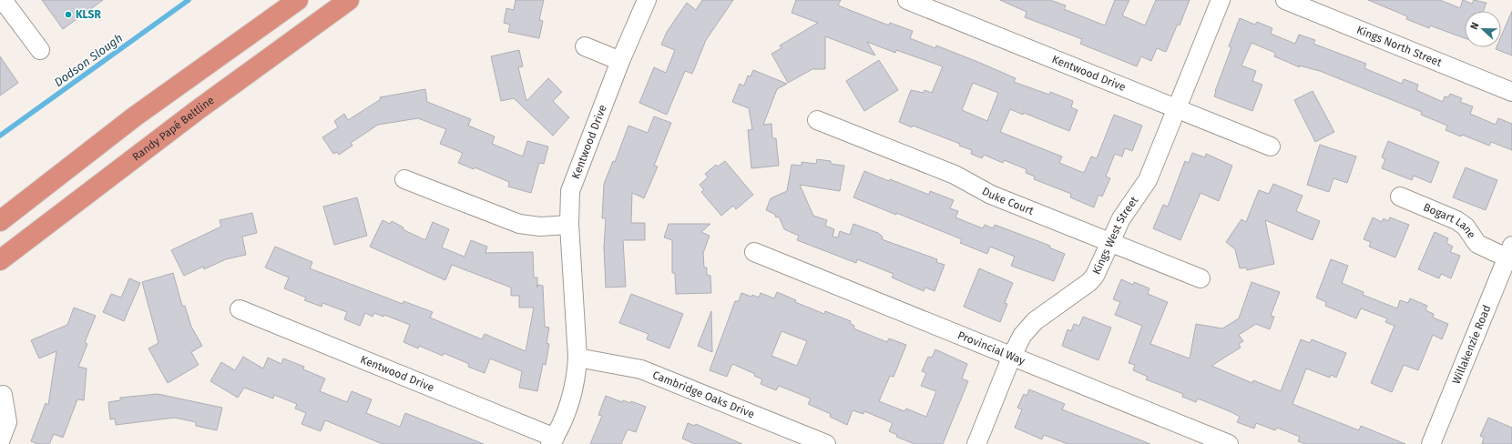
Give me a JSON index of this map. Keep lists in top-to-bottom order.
{
  "streets": {
    "highway": ["Randy Papé Beltline"],
    "street": [
      "Kings North Street",
      "Kentwood Drive",
      "Duke Court",
      "Bogart Lane",
      "Kings West Street",
      "Willakenzie Road",
      "Provincial Way",
      "Cambridge Oaks Drive"
    ]
  },
  "crossings": [
    ["Kentwood Drive", "Kings West Street"],
    ["Kentwood Drive", "Cambridge Oaks Drive"],
    ["Duke Court", "Kings West Street"],
    ["Bogart Lane", "Willakenzie Road"],
    ["Kings West Street", "Provincial Way"]
  ],
  "water": ["Dodson Slough"],
  "places": ["KLSR"],
  "north": "left"
}
